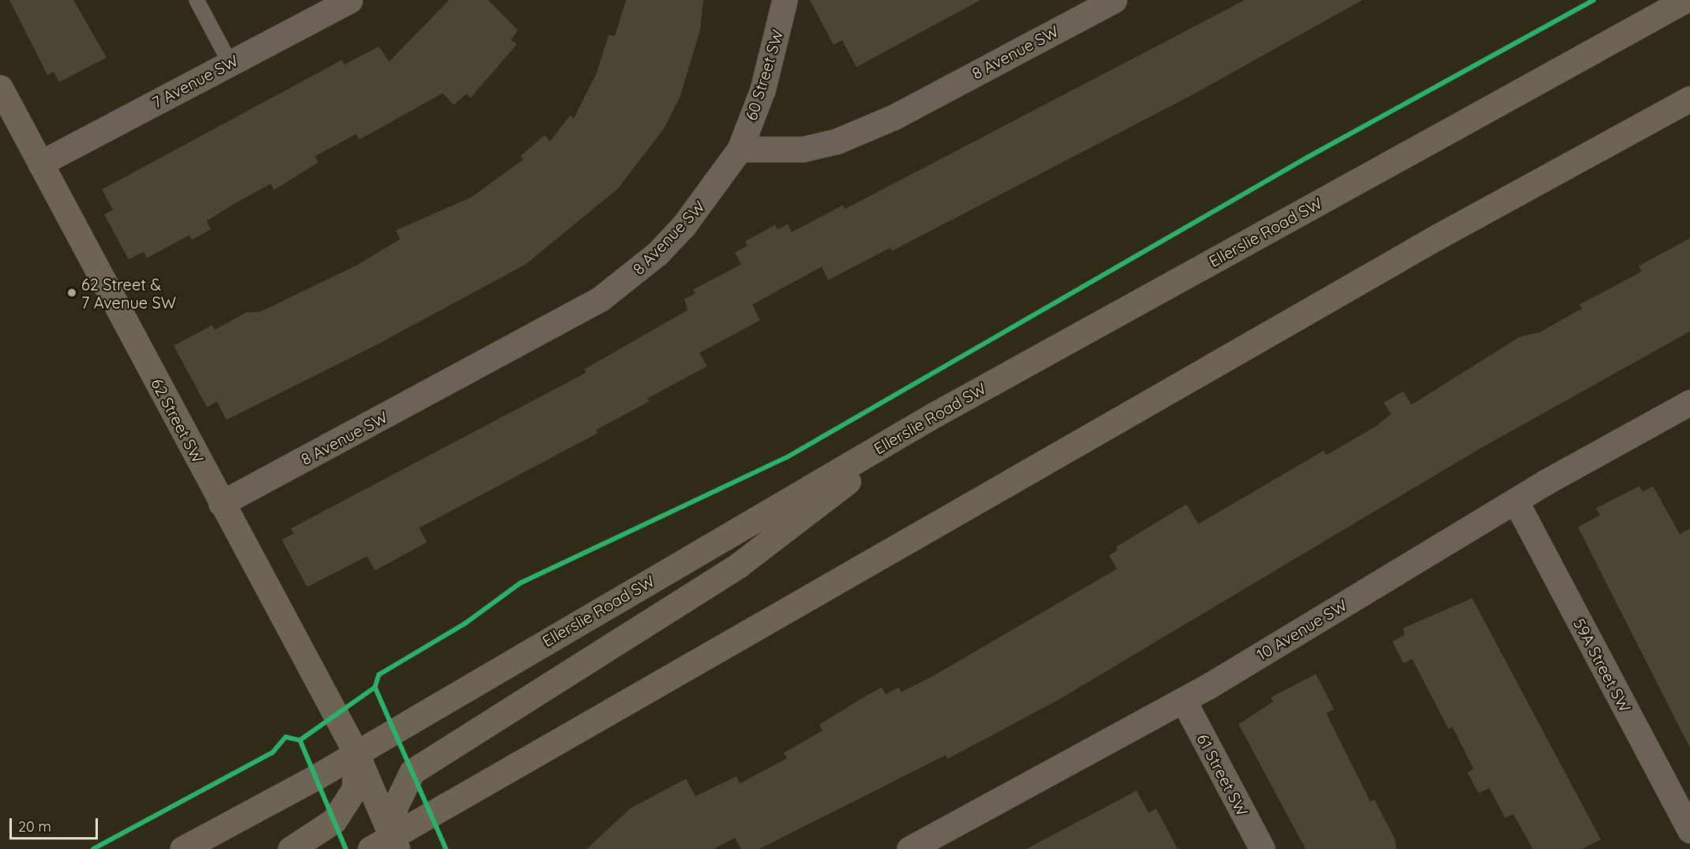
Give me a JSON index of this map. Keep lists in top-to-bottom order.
{
  "streets": {
    "main road": ["Ellerslie Road SW", "62 Street SW"],
    "street": [
      "8 Avenue SW",
      "60 Street SW",
      "7 Avenue SW",
      "10 Avenue SW",
      "59A Street SW",
      "61 Street SW"
    ]
  },
  "crossings": [
    ["8 Avenue SW", "60 Street SW"],
    ["8 Avenue SW", "62 Street SW"],
    ["7 Avenue SW", "62 Street SW"],
    ["Ellerslie Road SW", "62 Street SW"],
    ["10 Avenue SW", "59A Street SW"],
    ["10 Avenue SW", "61 Street SW"]
  ],
  "places": ["62 Street & 7 Avenue SW"],
  "scale_bar": "20 m"
}
